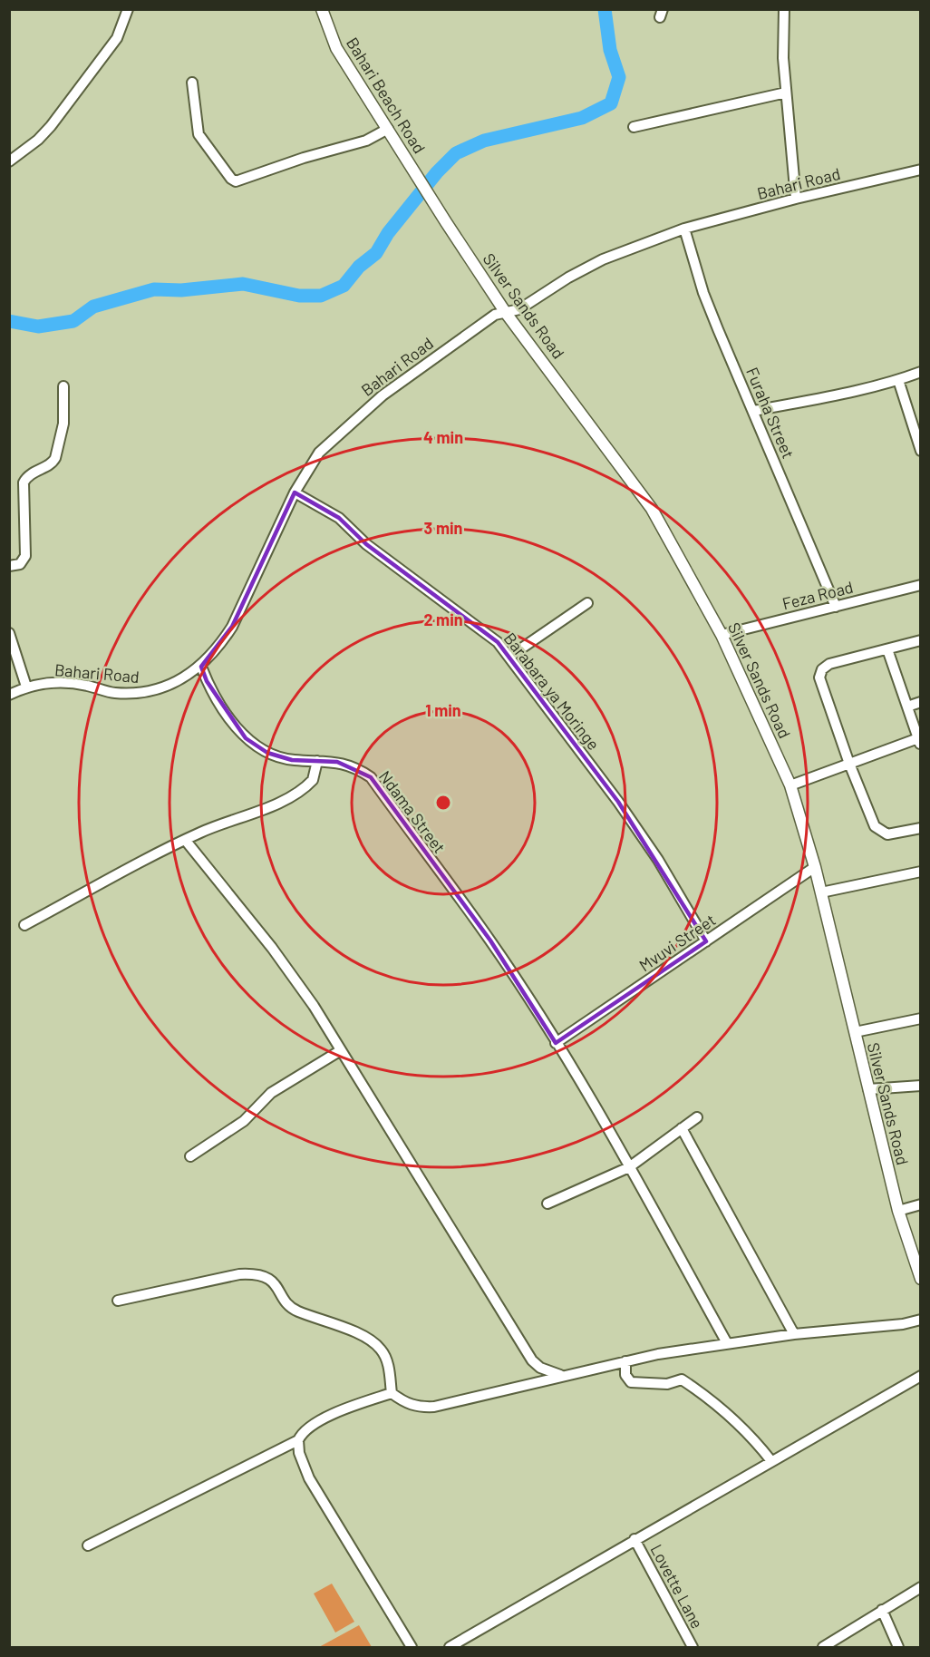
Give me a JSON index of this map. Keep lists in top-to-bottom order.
{
  "streets": {
    "street": [
      "Bahari Beach Road",
      "Bahari Road",
      "Silver Sands Road",
      "Furaha Street",
      "Feza Road",
      "Barabara ya Moringe",
      "Ndama Street",
      "Mvuvi Street",
      "Lovette Lane"
    ]
  },
  "crossings": [
    ["Bahari Beach Road", "Silver Sands Road"],
    ["Bahari Road", "Silver Sands Road"],
    ["Bahari Road", "Furaha Street"],
    ["Bahari Road", "Barabara ya Moringe"],
    ["Bahari Road", "Ndama Street"],
    ["Silver Sands Road", "Feza Road"],
    ["Silver Sands Road", "Mvuvi Street"],
    ["Furaha Street", "Feza Road"],
    ["Barabara ya Moringe", "Mvuvi Street"],
    ["Ndama Street", "Mvuvi Street"]
  ],
  "rings": [
    "4 min",
    "3 min",
    "2 min",
    "1 min"
  ]
}
